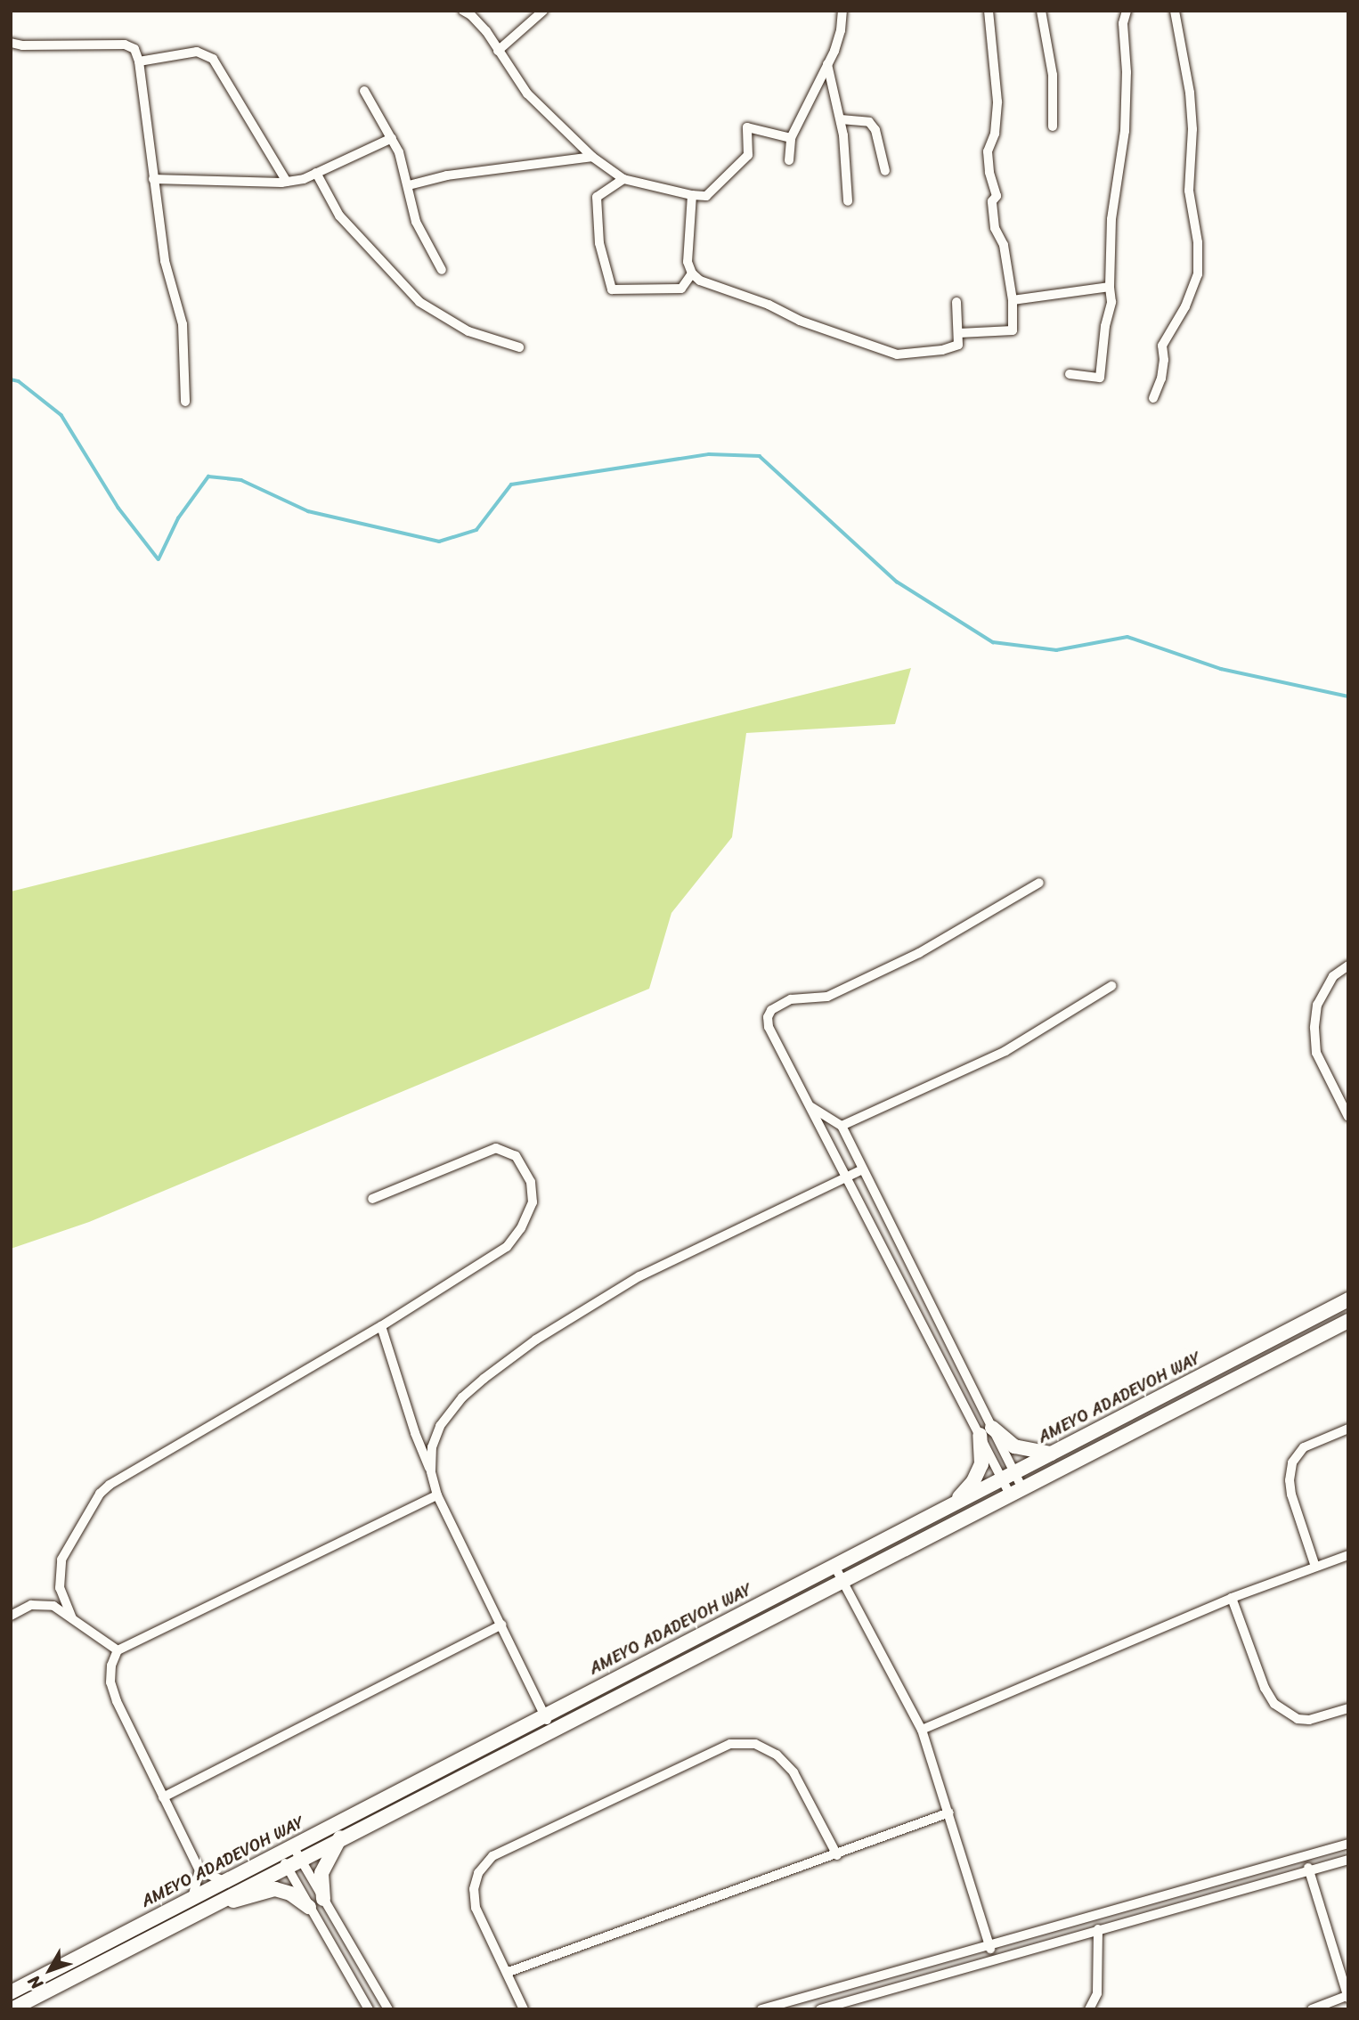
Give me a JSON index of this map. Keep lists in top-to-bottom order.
{
  "streets": {
    "street": ["AMEYO ADADEVOH WAY"]
  },
  "north": "bottom left"
}
